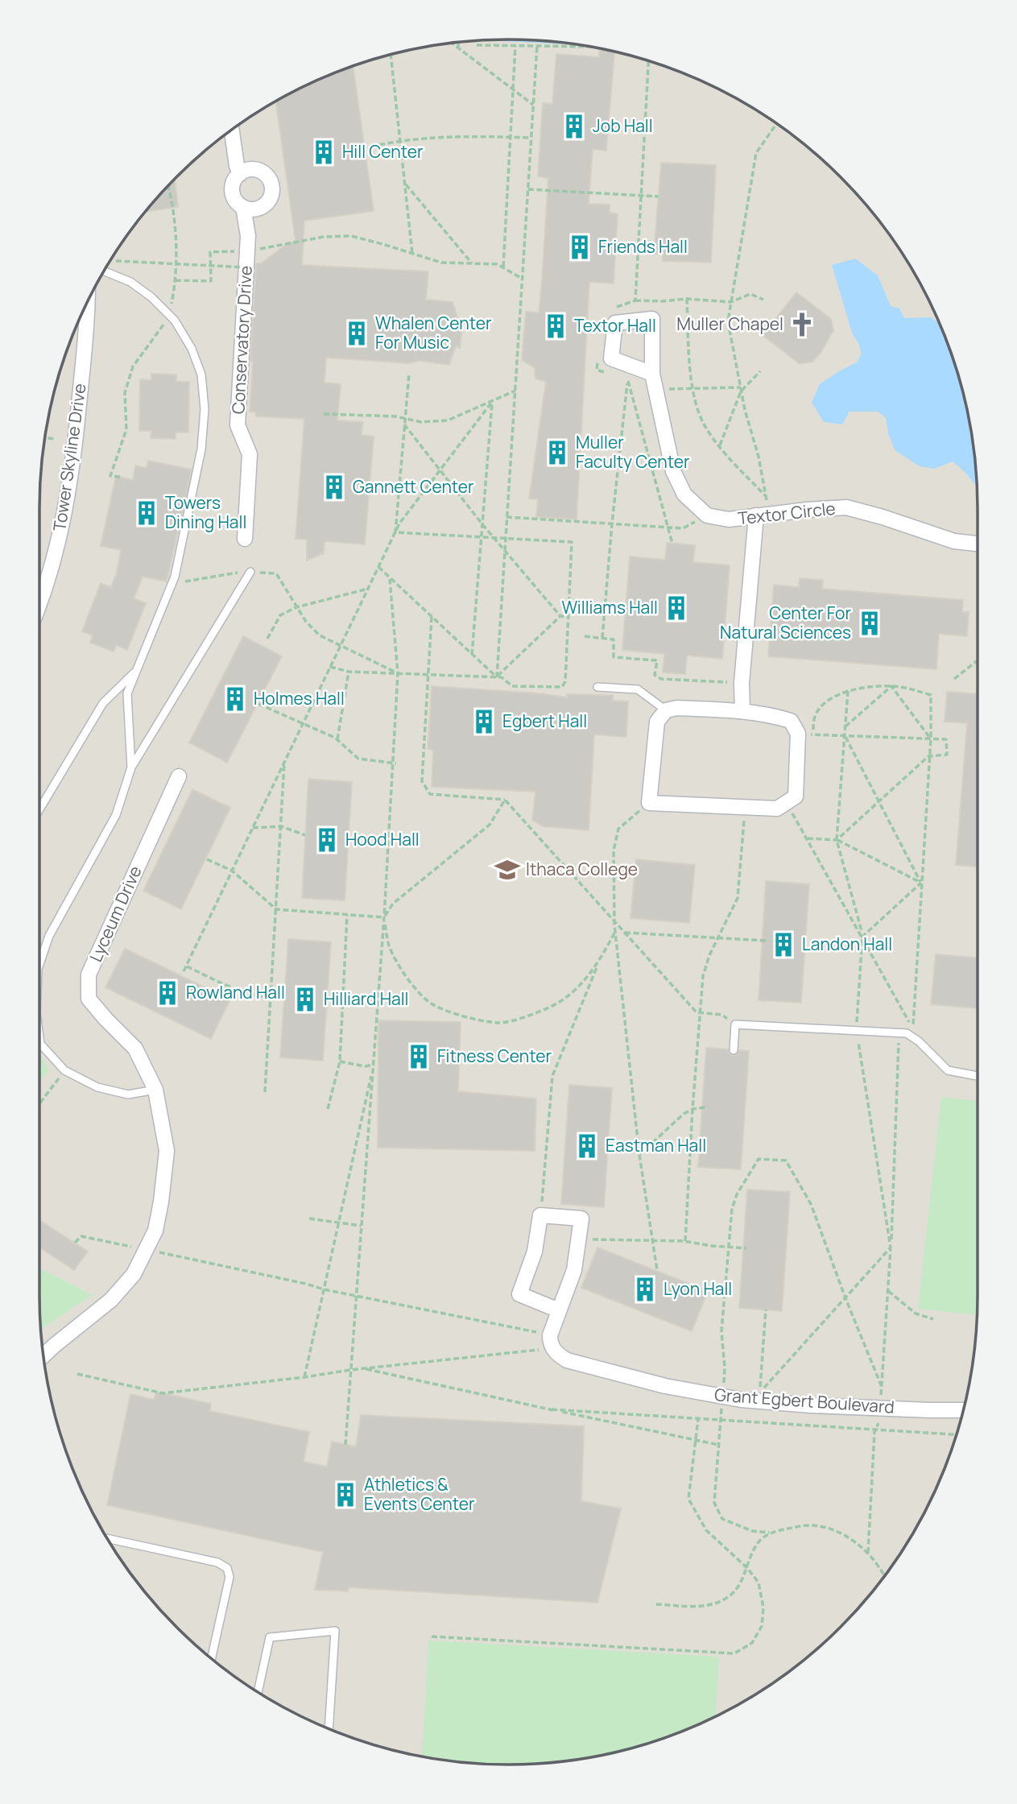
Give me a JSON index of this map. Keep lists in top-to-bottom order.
{
  "streets": {
    "street": [
      "Conservatory Drive",
      "Tower Skyline Drive",
      "Textor Circle",
      "Lyceum Drive",
      "Grant Egbert Boulevard"
    ]
  },
  "places": {
    "building": [
      "Job Hall",
      "Hill Center",
      "Friends Hall",
      "Textor Hall",
      "Whalen Center For Music",
      "Muller Faculty Center",
      "Gannett Center",
      "Towers Dining Hall",
      "Williams Hall",
      "Center For Natural Sciences",
      "Holmes Hall",
      "Egbert Hall",
      "Hood Hall",
      "Landon Hall",
      "Rowland Hall",
      "Hilliard Hall",
      "Fitness Center",
      "Eastman Hall",
      "Lyon Hall",
      "Athletics & Events Center"
    ],
    "church": ["Muller Chapel"],
    "school or university": ["Ithaca College"]
  }
}
